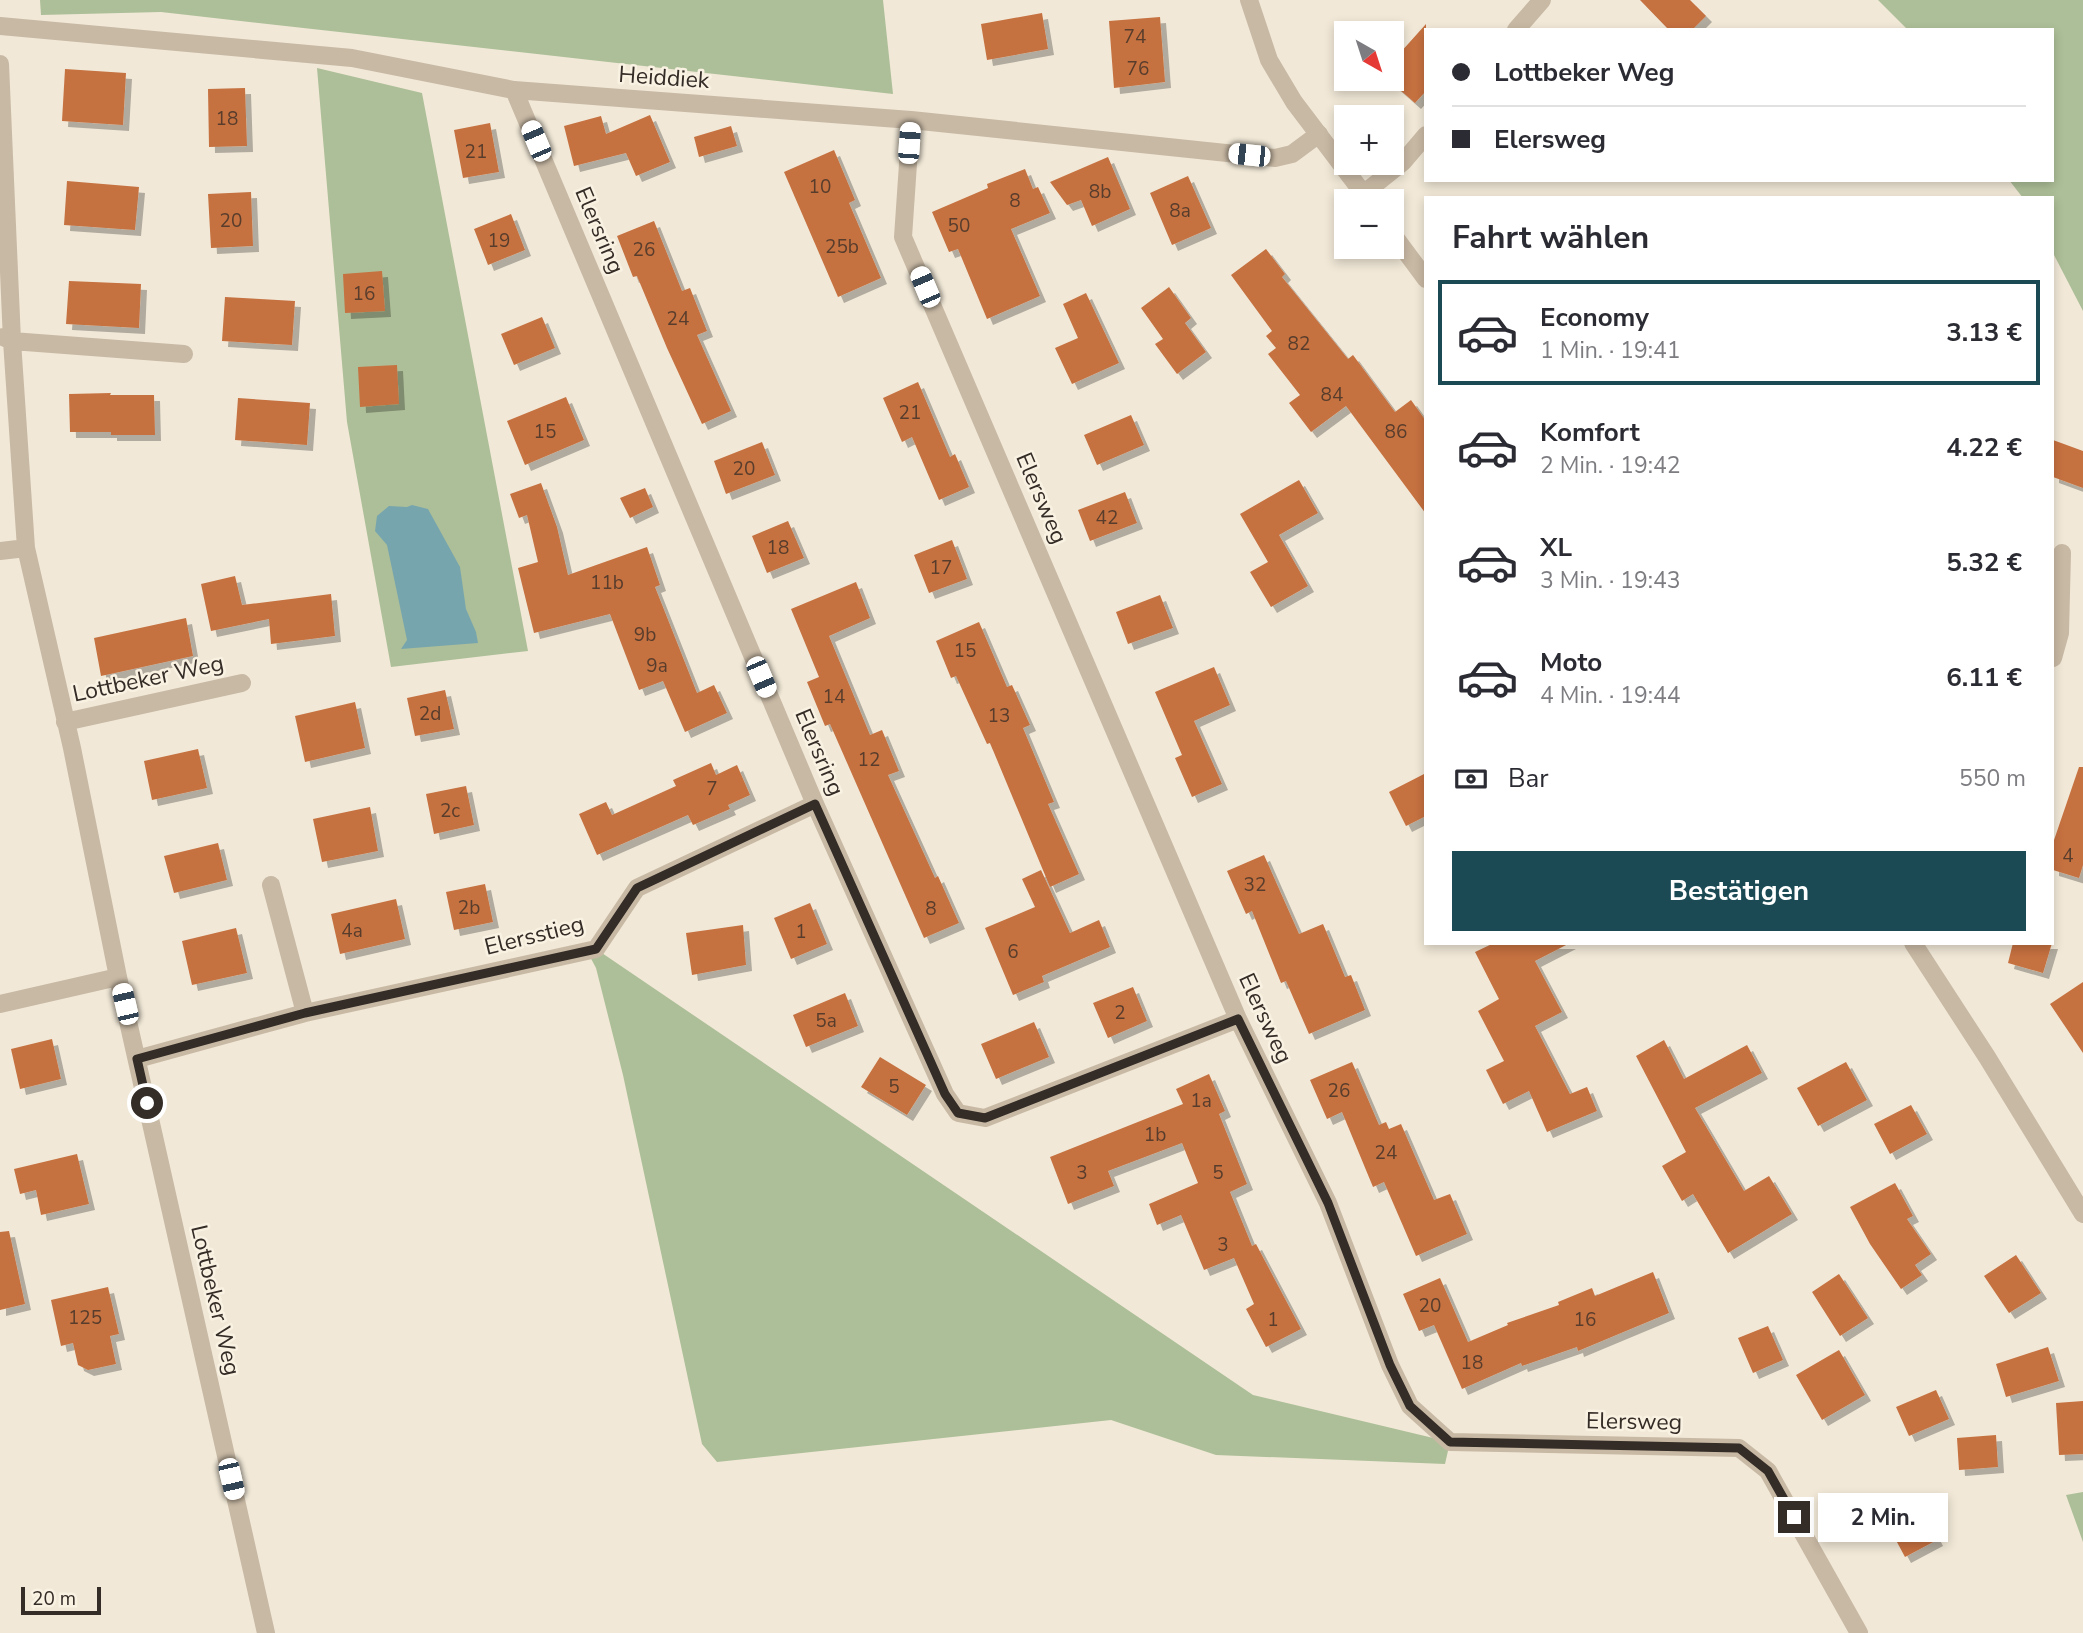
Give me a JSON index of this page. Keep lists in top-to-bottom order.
{
  "streets": {
    "street": [
      "Heiddiek",
      "Elersring",
      "Elersweg",
      "Lottbeker Weg",
      "Elersstieg"
    ]
  },
  "crossings": [
    ["Heiddiek", "Elersring"],
    ["Heiddiek", "Elersweg"],
    ["Elersring", "Elersweg"],
    ["Elersring", "Elersstieg"],
    ["Lottbeker Weg", "Elersstieg"]
  ],
  "house_numbers": [
    "74",
    "76",
    "18",
    "21",
    "10",
    "8b",
    "8",
    "8a",
    "20",
    "50",
    "19",
    "25b",
    "26",
    "16",
    "24",
    "82",
    "84",
    "21",
    "15",
    "86",
    "20",
    "42",
    "18",
    "17",
    "11b",
    "9b",
    "15",
    "9a",
    "14",
    "2d",
    "13",
    "12",
    "7",
    "2c",
    "4",
    "32",
    "2b",
    "8",
    "4a",
    "1",
    "6",
    "2",
    "5a",
    "5",
    "26",
    "1a",
    "1b",
    "24",
    "3",
    "5",
    "3",
    "20",
    "125",
    "1",
    "16",
    "18"
  ],
  "scale_bar": "20 m",
  "north": "bottom right",
  "page": {
    "map_buttons": ["+", "−"],
    "banner": ["Lottbeker Weg", "Elersweg"],
    "heading": "Fahrt wählen",
    "list": [
      {
        "name": "Economy",
        "note": "1 Min. · 19:41",
        "value": "3.13 €"
      },
      {
        "name": "Komfort",
        "note": "2 Min. · 19:42",
        "value": "4.22 €"
      },
      {
        "name": "XL",
        "note": "3 Min. · 19:43",
        "value": "5.32 €"
      },
      {
        "name": "Moto",
        "note": "4 Min. · 19:44",
        "value": "6.11 €"
      }
    ],
    "pay": ["Bar", "550 m"],
    "buttons": "Bestätigen",
    "bubble": "2 Min.",
    "scale": "20 m"
  }
}
